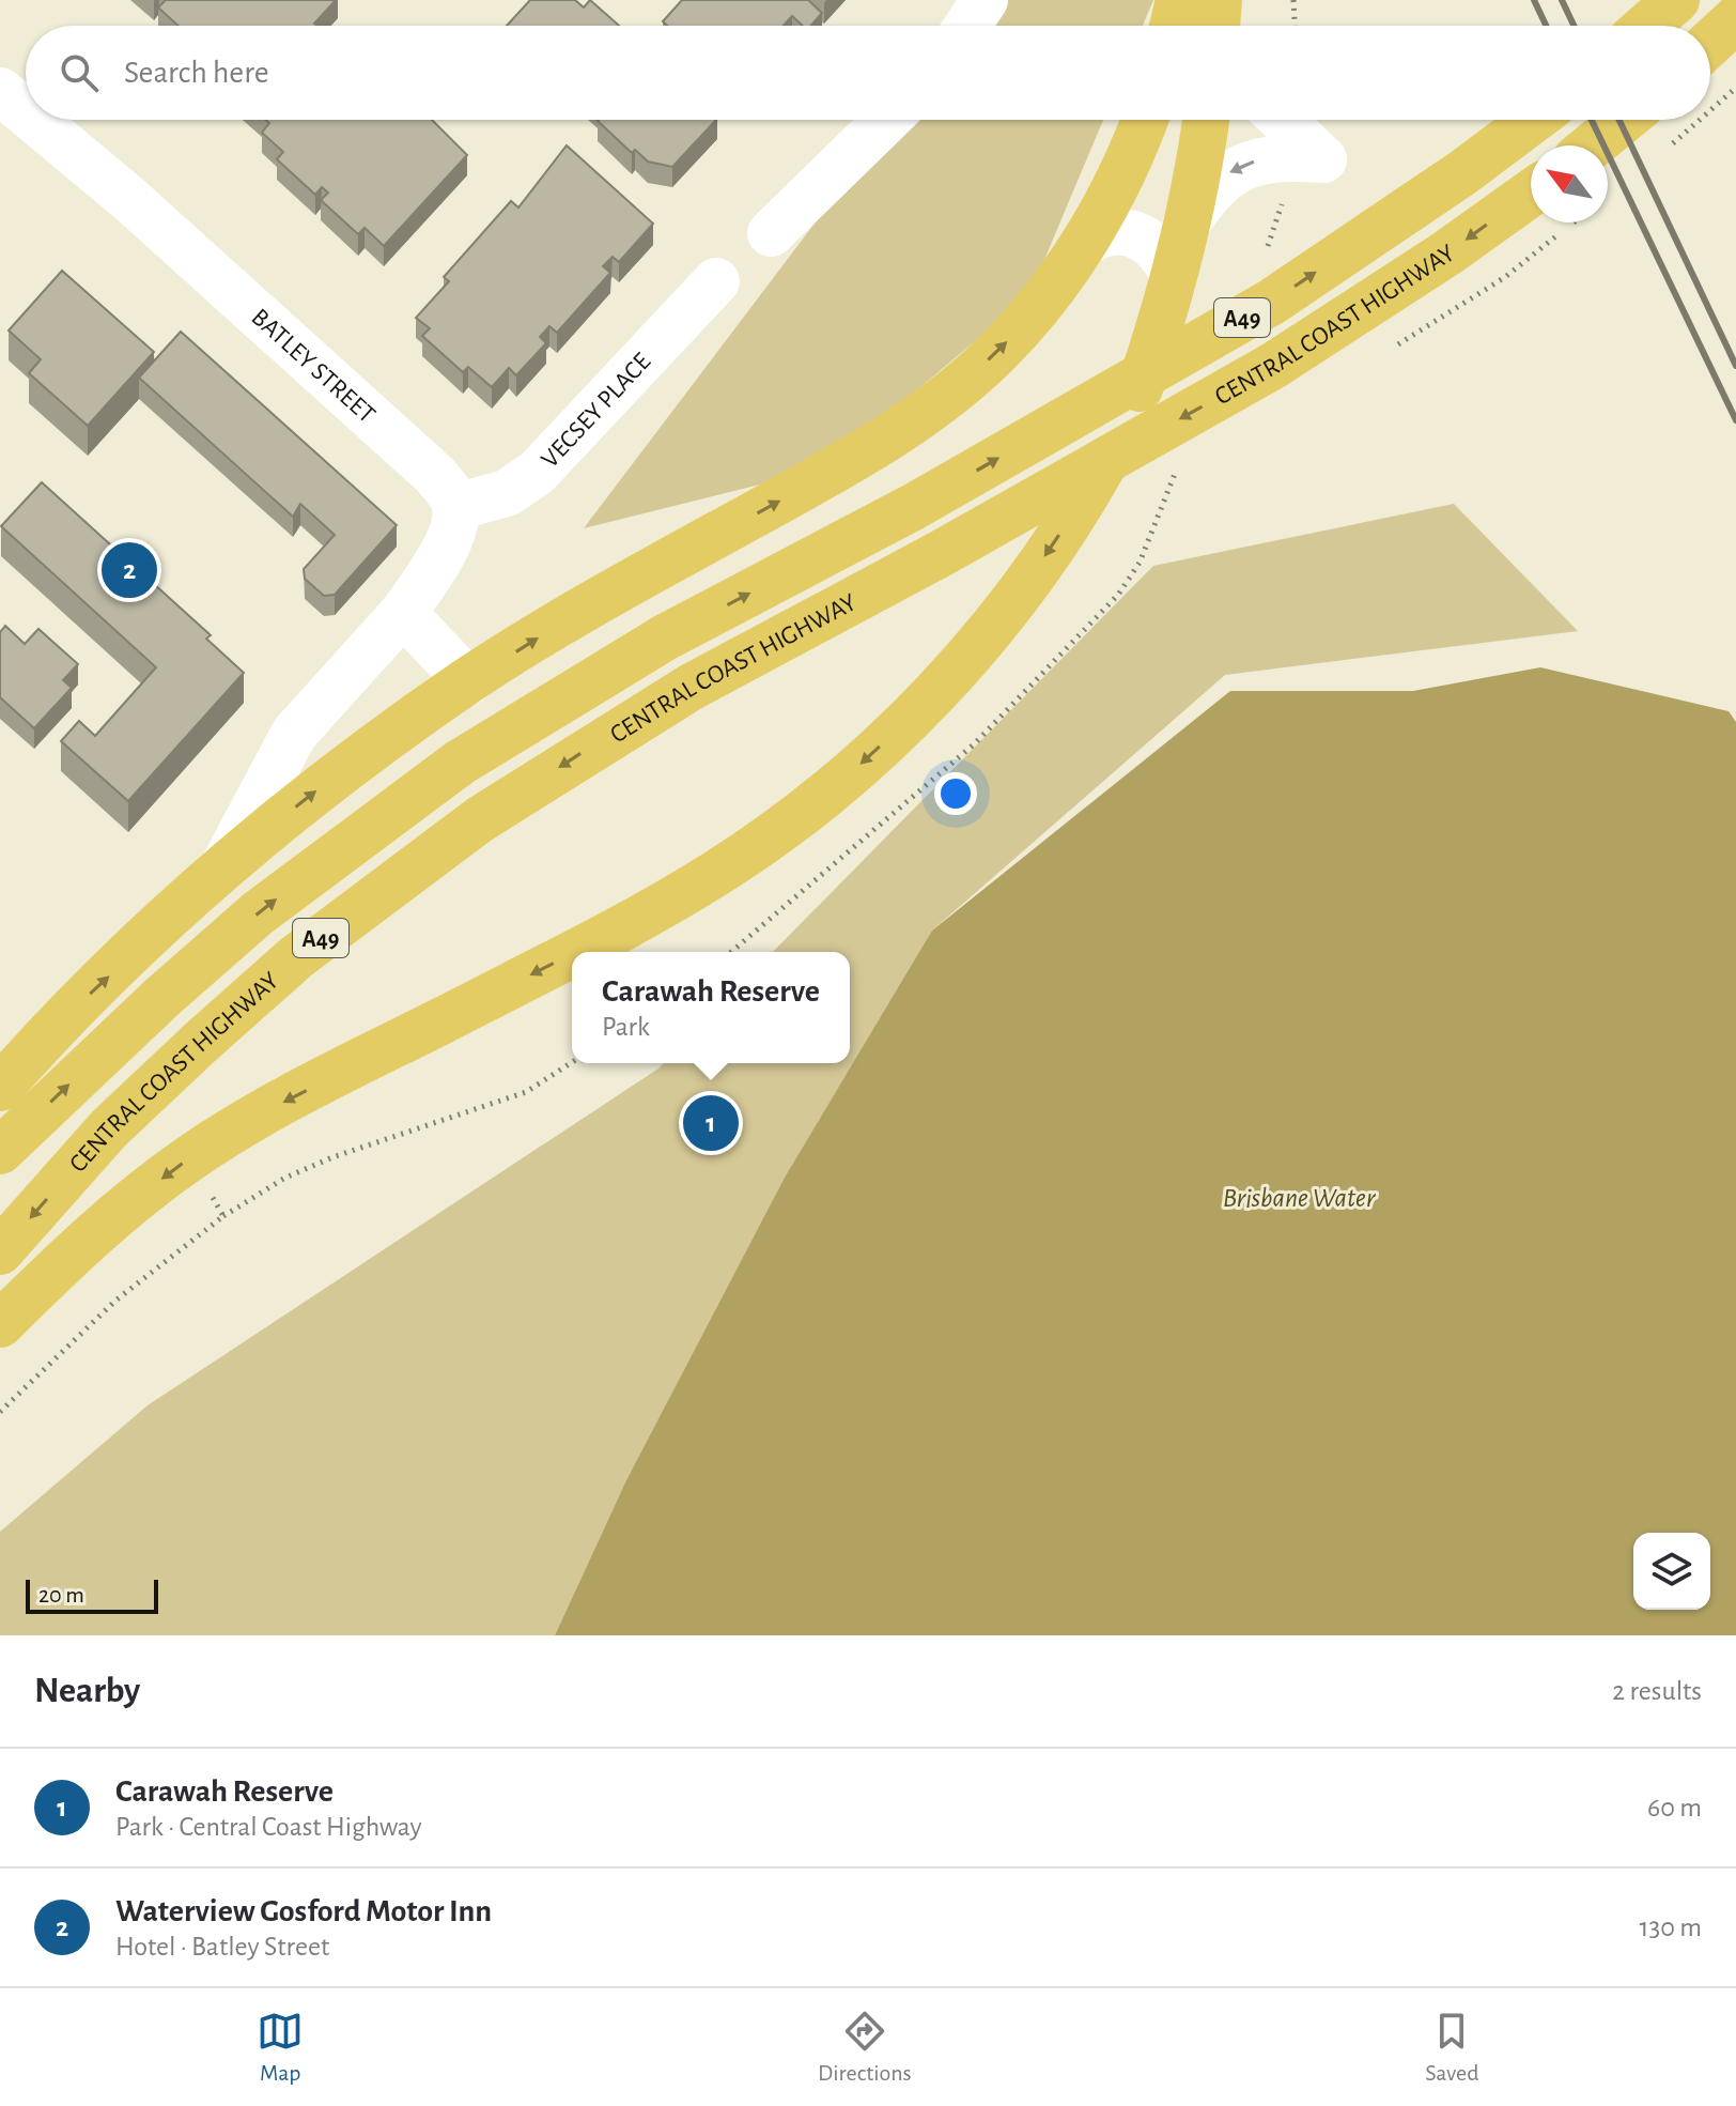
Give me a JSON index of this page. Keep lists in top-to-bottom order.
{
  "streets": {
    "highway": ["A49", "CENTRAL COAST HIGHWAY"],
    "street": ["BATLEY STREET", "VECSEY PLACE"]
  },
  "crossings": [
    ["BATLEY STREET", "VECSEY PLACE"]
  ],
  "water": ["Brisbane Water"],
  "scale_bar": "20 m",
  "north": "top left",
  "page": {
    "search": "Search here",
    "pins": ["2", "1"],
    "popup": ["Carawah Reserve", "Park"],
    "scale": "20 m",
    "heading": ["Nearby", "2 results"],
    "list": [
      {
        "mark": "1",
        "name": "Carawah Reserve",
        "note": "Park · Central Coast Highway",
        "value": "60 m"
      },
      {
        "mark": "2",
        "name": "Waterview Gosford Motor Inn",
        "note": "Hotel · Batley Street",
        "value": "130 m"
      }
    ],
    "nav": ["Map", "Directions", "Saved"]
  }
}
